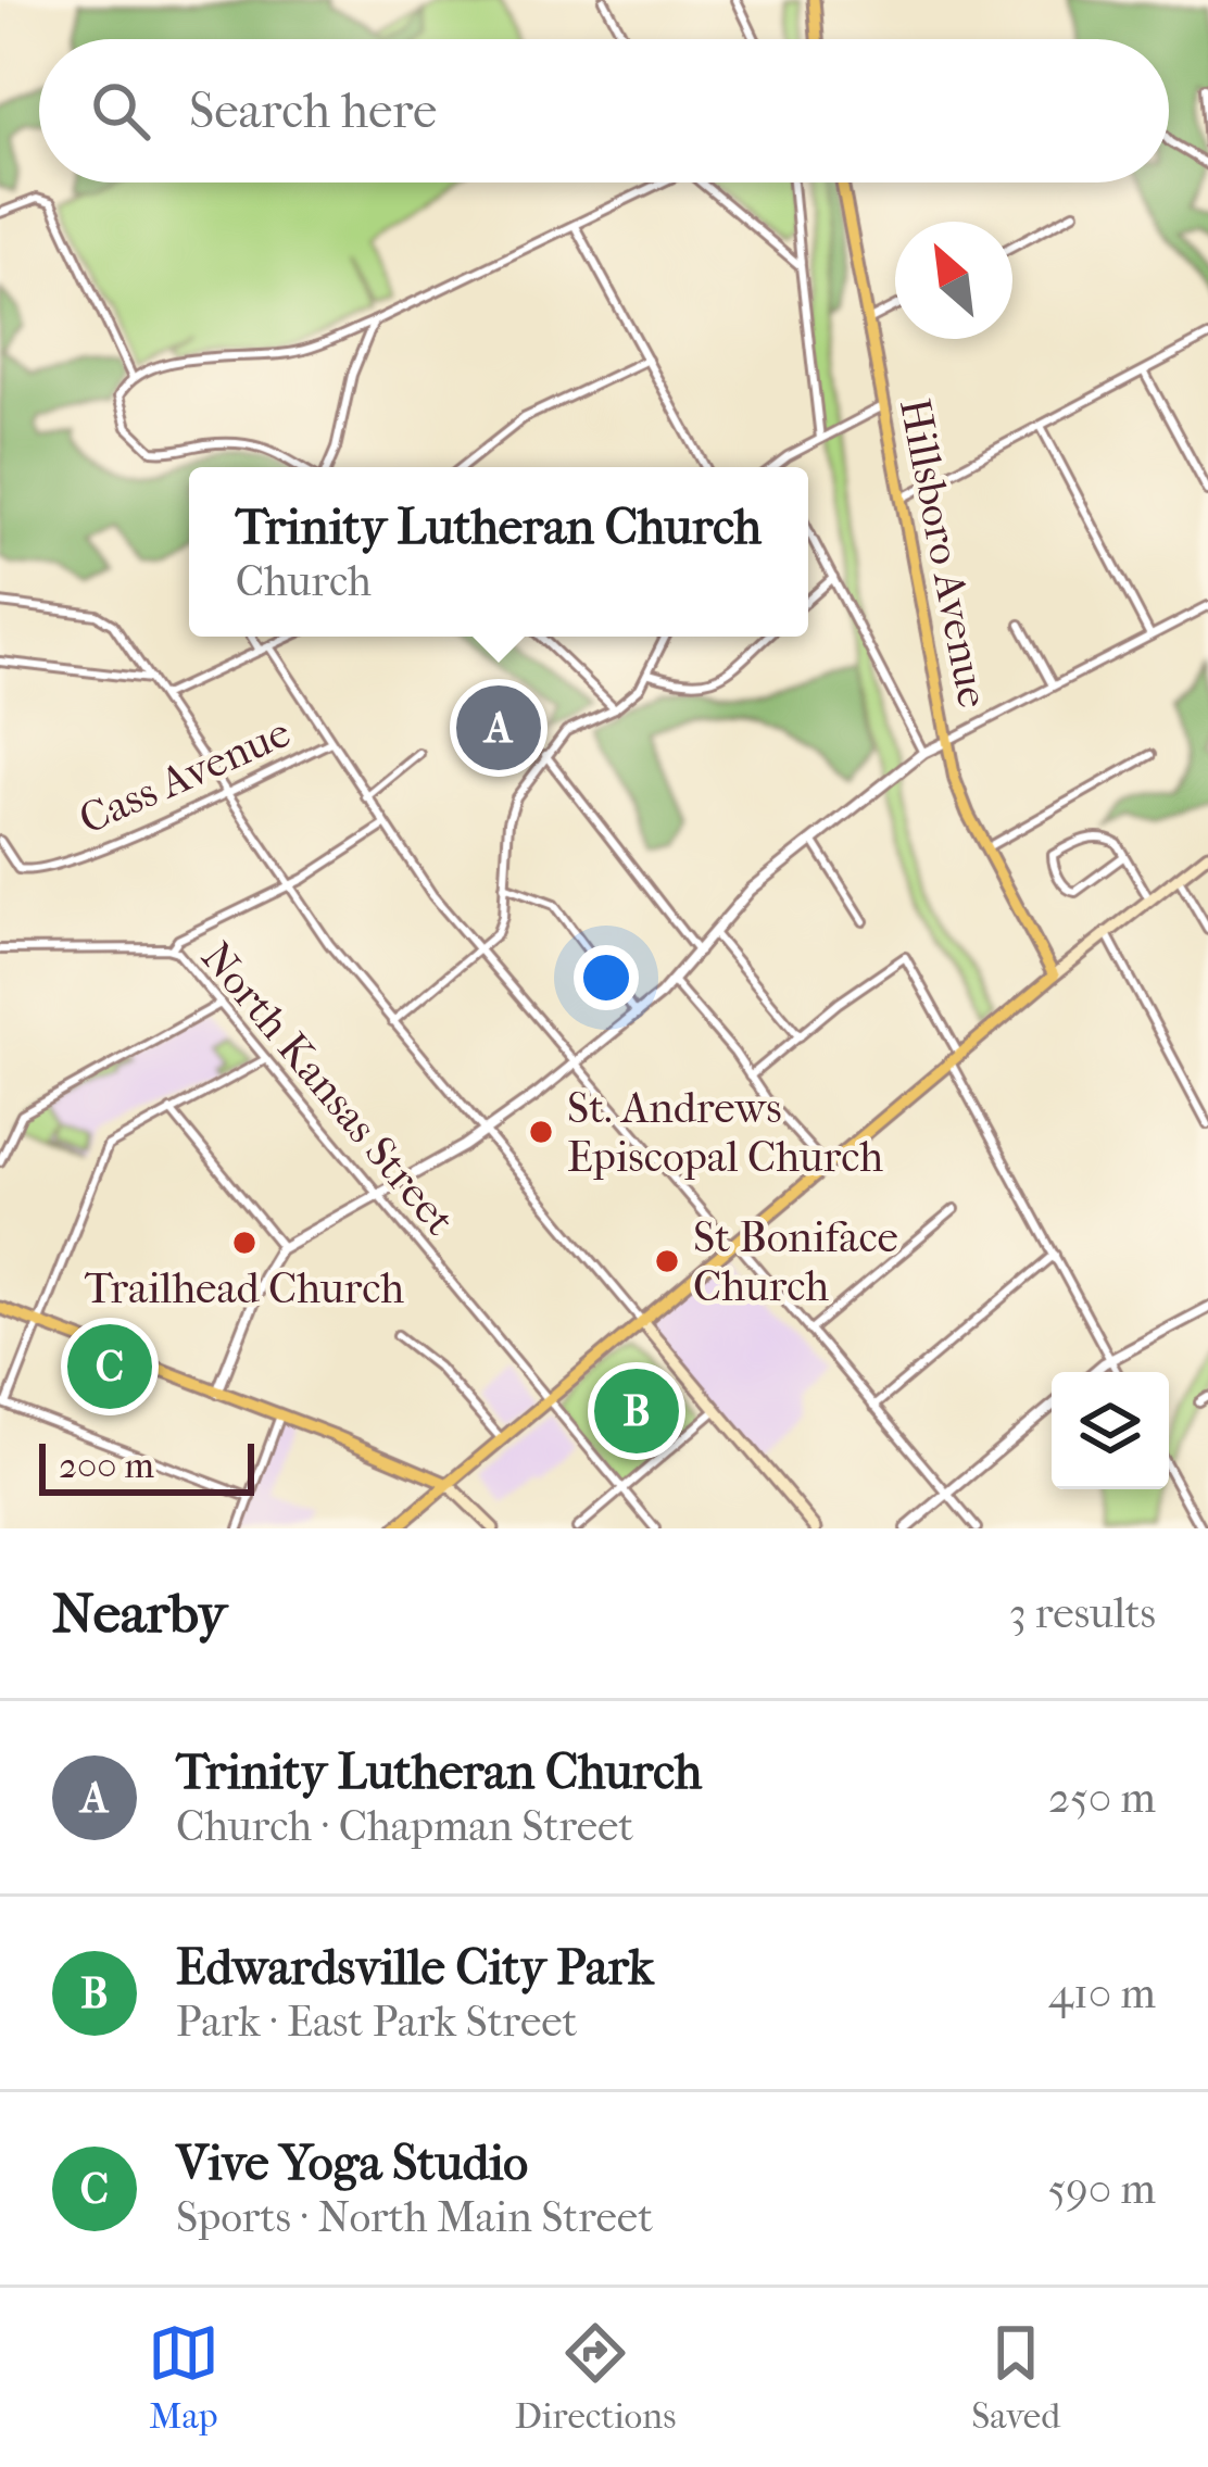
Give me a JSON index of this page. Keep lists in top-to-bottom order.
{
  "streets": {
    "main road": ["Hillsboro Avenue"],
    "street": ["Cass Avenue", "North Kansas Street"]
  },
  "crossings": [
    ["Hillsboro Avenue", "North Kansas Street"]
  ],
  "places": ["St. Andrews Episcopal Church", "Trailhead Church", "St Boniface Church"],
  "scale_bar": "200 m",
  "north": "top left",
  "page": {
    "search": "Search here",
    "popup": ["Trinity Lutheran Church", "Church"],
    "pins": ["A", "C", "B"],
    "scale": "200 m",
    "heading": ["Nearby", "3 results"],
    "list": [
      {
        "mark": "A",
        "name": "Trinity Lutheran Church",
        "note": "Church · Chapman Street",
        "value": "250 m"
      },
      {
        "mark": "B",
        "name": "Edwardsville City Park",
        "note": "Park · East Park Street",
        "value": "410 m"
      },
      {
        "mark": "C",
        "name": "Vive Yoga Studio",
        "note": "Sports · North Main Street",
        "value": "590 m"
      }
    ],
    "nav": ["Map", "Directions", "Saved"]
  }
}
